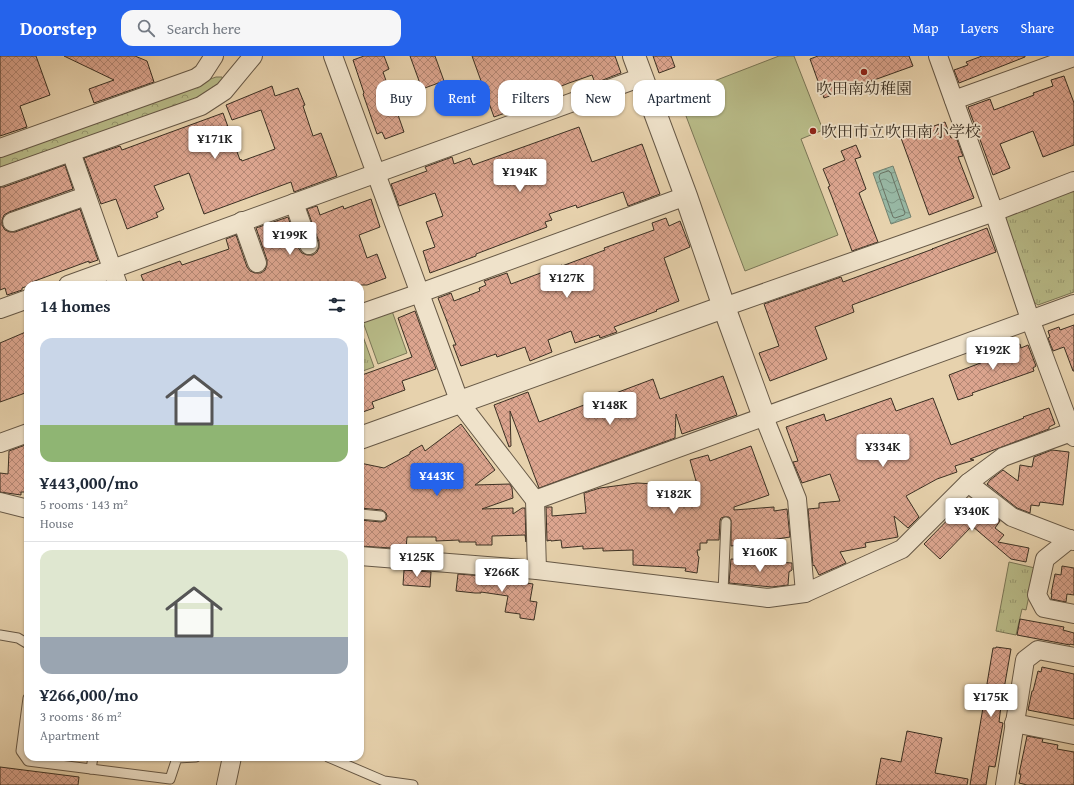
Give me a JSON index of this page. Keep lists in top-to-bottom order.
{
  "places": ["吹田南幼稚園", "吹田市立吹田南小学校"],
  "page": {
    "header": "Doorstep",
    "search": "Search here",
    "nav": ["Map", "Layers", "Share"],
    "chip": [
      "Buy",
      "Rent",
      "Filters",
      "New",
      "Apartment"
    ],
    "price": [
      "¥171K",
      "¥194K",
      "¥199K",
      "¥127K",
      "¥192K",
      "¥148K",
      "¥334K",
      "¥443K",
      "¥182K",
      "¥340K",
      "¥160K",
      "¥125K",
      "¥266K",
      "¥175K"
    ],
    "heading": "14 homes",
    "list": [
      {
        "name": "¥443,000/mo",
        "note": "5 rooms · 143 m² · House"
      },
      {
        "name": "¥266,000/mo",
        "note": "3 rooms · 86 m² · Apartment"
      }
    ]
  }
}
